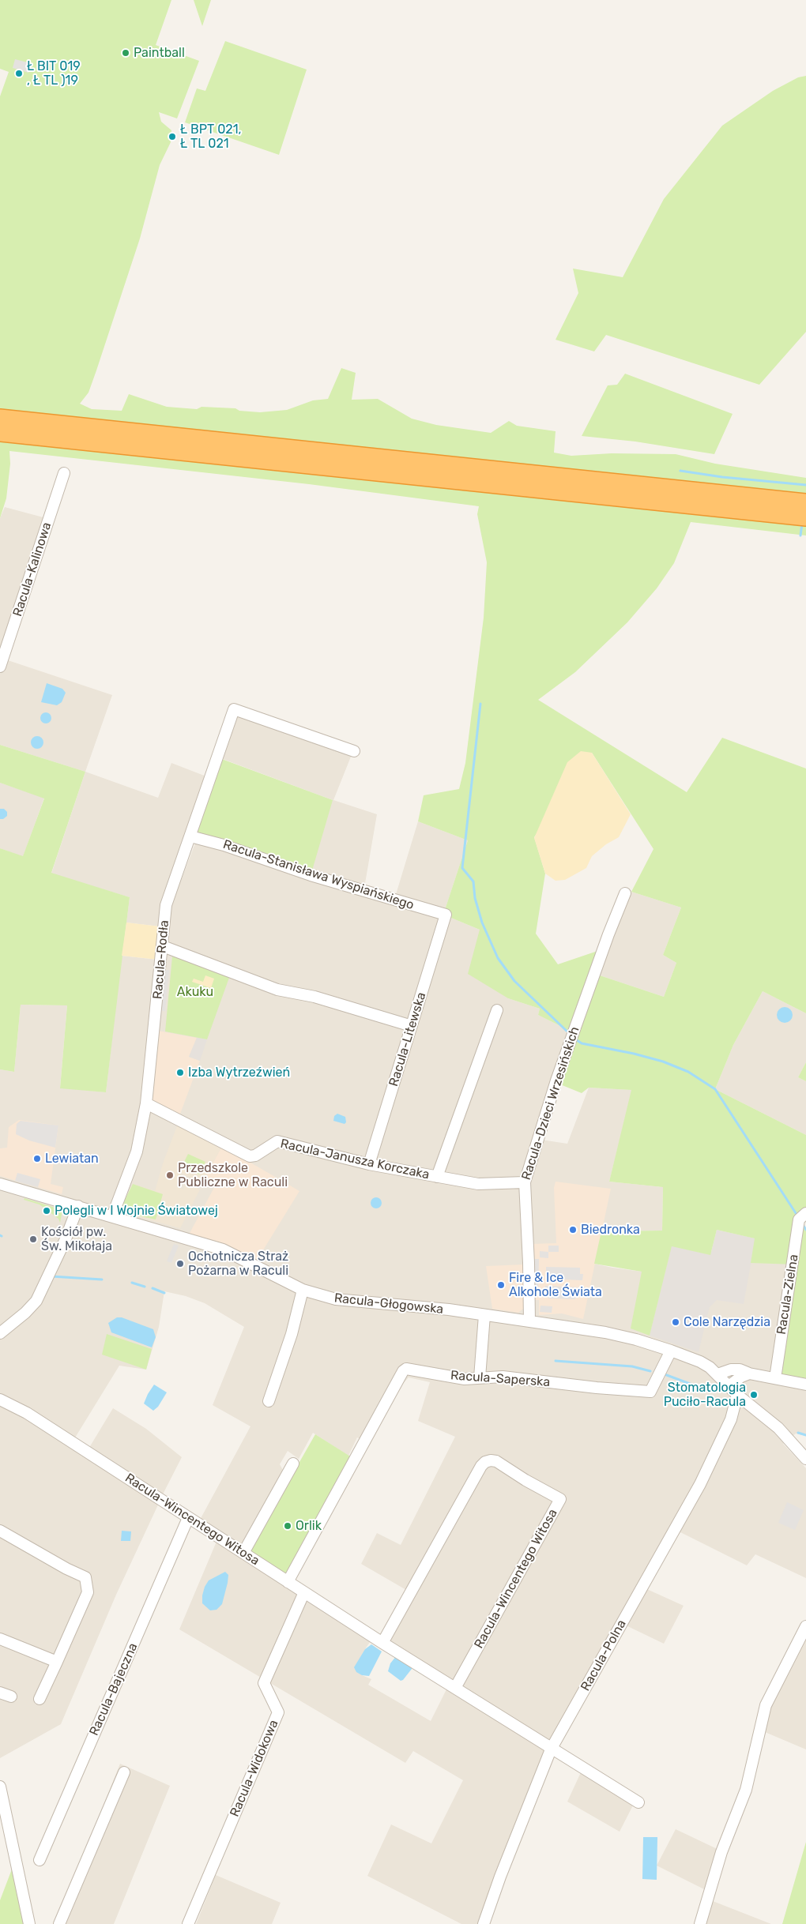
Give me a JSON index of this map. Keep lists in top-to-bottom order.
{
  "streets": {
    "street": [
      "Racula-Kalinowa",
      "Racula-Stanisława Wyspiańskiego",
      "Racula-Rodła",
      "Racula-Litewska",
      "Racula-Dzieci Wrzesińskich",
      "Racula-Janusza Korczaka",
      "Racula-Zielna",
      "Racula-Głogowska",
      "Racula-Saperska",
      "Racula-Wincentego Witosa",
      "Racula-Polna",
      "Racula-Bajeczna",
      "Racula-Widokowa"
    ]
  },
  "crossings": [
    ["Racula-Stanisława Wyspiańskiego", "Racula-Rodła"],
    ["Racula-Stanisława Wyspiańskiego", "Racula-Litewska"],
    ["Racula-Rodła", "Racula-Janusza Korczaka"],
    ["Racula-Rodła", "Racula-Głogowska"],
    ["Racula-Litewska", "Racula-Janusza Korczaka"],
    ["Racula-Dzieci Wrzesińskich", "Racula-Janusza Korczaka"],
    ["Racula-Dzieci Wrzesińskich", "Racula-Głogowska"],
    ["Racula-Głogowska", "Racula-Saperska"],
    ["Racula-Głogowska", "Racula-Polna"],
    ["Racula-Saperska", "Racula-Wincentego Witosa"],
    ["Racula-Wincentego Witosa", "Racula-Polna"],
    ["Racula-Wincentego Witosa", "Racula-Bajeczna"],
    ["Racula-Wincentego Witosa", "Racula-Widokowa"]
  ],
  "parks": ["Akuku"],
  "places": [
    "Paintball",
    "Ł BIT 019 , Ł TL )19",
    "Ł BPT 021, Ł TL 021",
    "Izba Wytrzeźwień",
    "Lewiatan",
    "Przedszkole Publiczne w Raculi",
    "Polegli w I Wojnie Światowej",
    "Biedronka",
    "Kościół pw. Św. Mikołaja",
    "Ochotnicza Straż Pożarna w Raculi",
    "Fire & Ice Alkohole Świata",
    "Cole Narzędzia",
    "Stomatologia Puciło-Racula",
    "Orlik"
  ]
}
